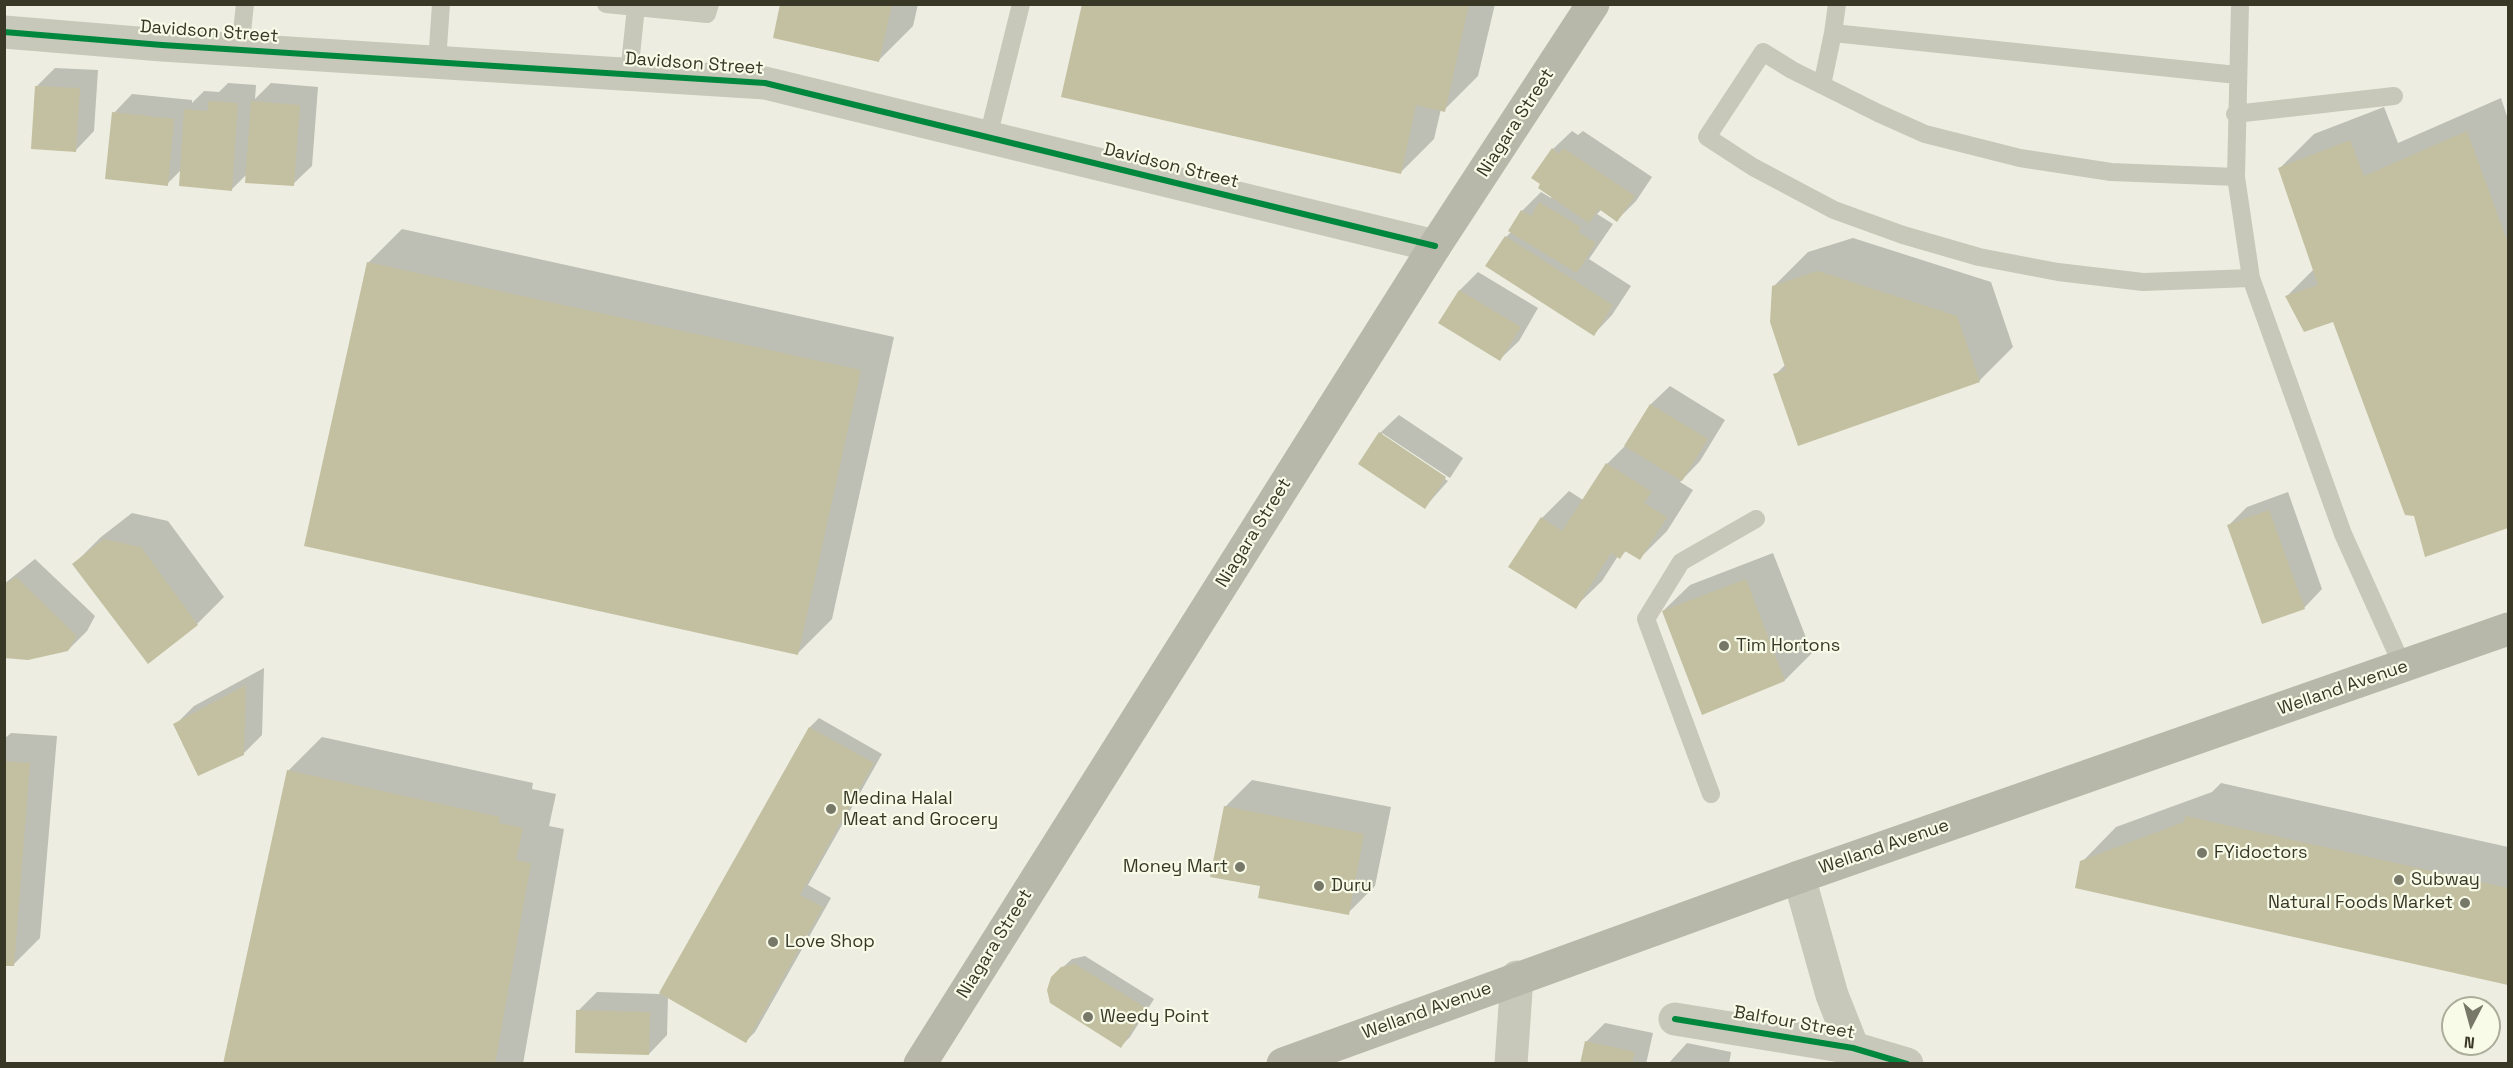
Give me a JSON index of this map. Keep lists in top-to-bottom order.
{
  "streets": {
    "main road": ["Niagara Street", "Welland Avenue"],
    "street": ["Davidson Street", "Balfour Street"]
  },
  "crossings": [
    ["Davidson Street", "Niagara Street"],
    ["Welland Avenue", "Balfour Street"]
  ],
  "places": [
    "Tim Hortons",
    "Medina Halal Meat and Grocery",
    "FYidoctors",
    "Money Mart",
    "Subway",
    "Duru",
    "Natural Foods Market",
    "Love Shop",
    "Weedy Point"
  ],
  "north": "bottom"
}
